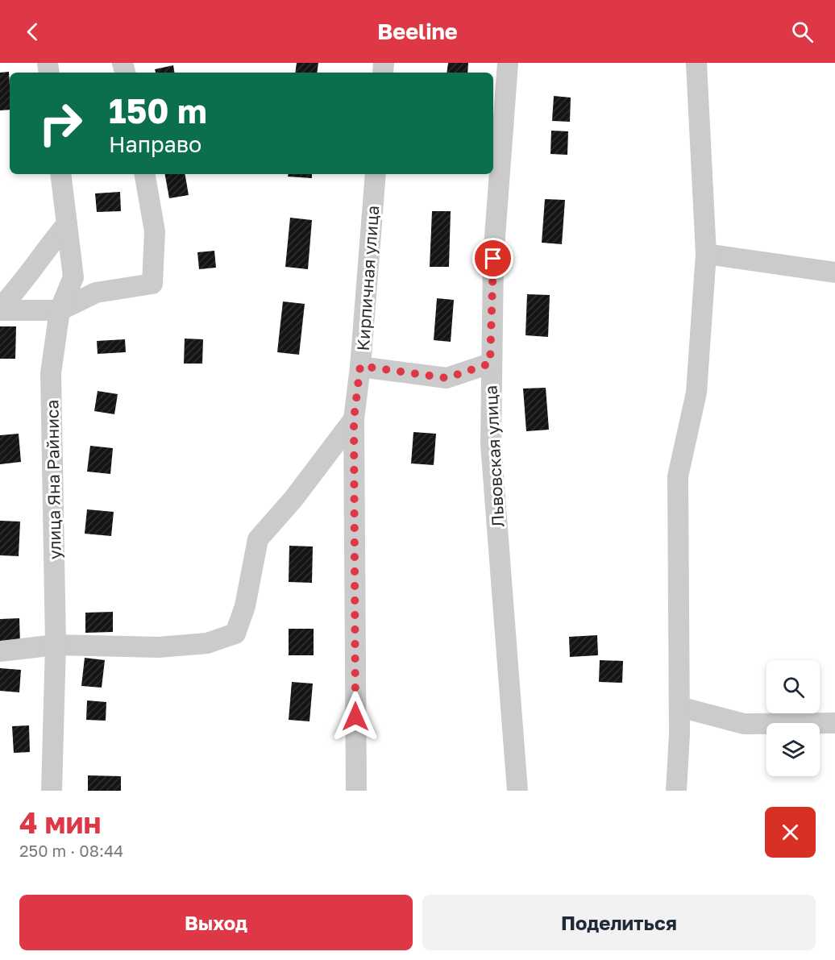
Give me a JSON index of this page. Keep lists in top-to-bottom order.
{
  "streets": {
    "street": ["Кирпичная улица", "Львовская улица", "улица Яна Райниса"]
  },
  "page": {
    "header": "Beeline",
    "turn": ["150 m", "Направо"],
    "heading": ["4 мин", "250 m · 08:44"],
    "buttons": ["Выход", "Поделиться"]
  }
}
